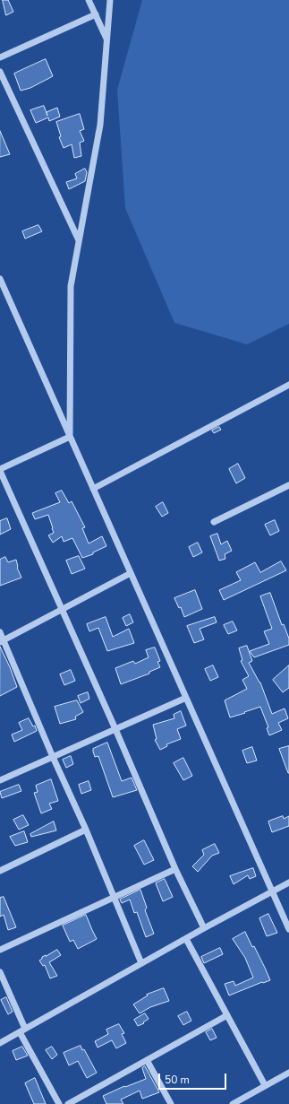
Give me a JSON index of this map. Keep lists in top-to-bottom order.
{
  "scale_bar": "50 m"
}
